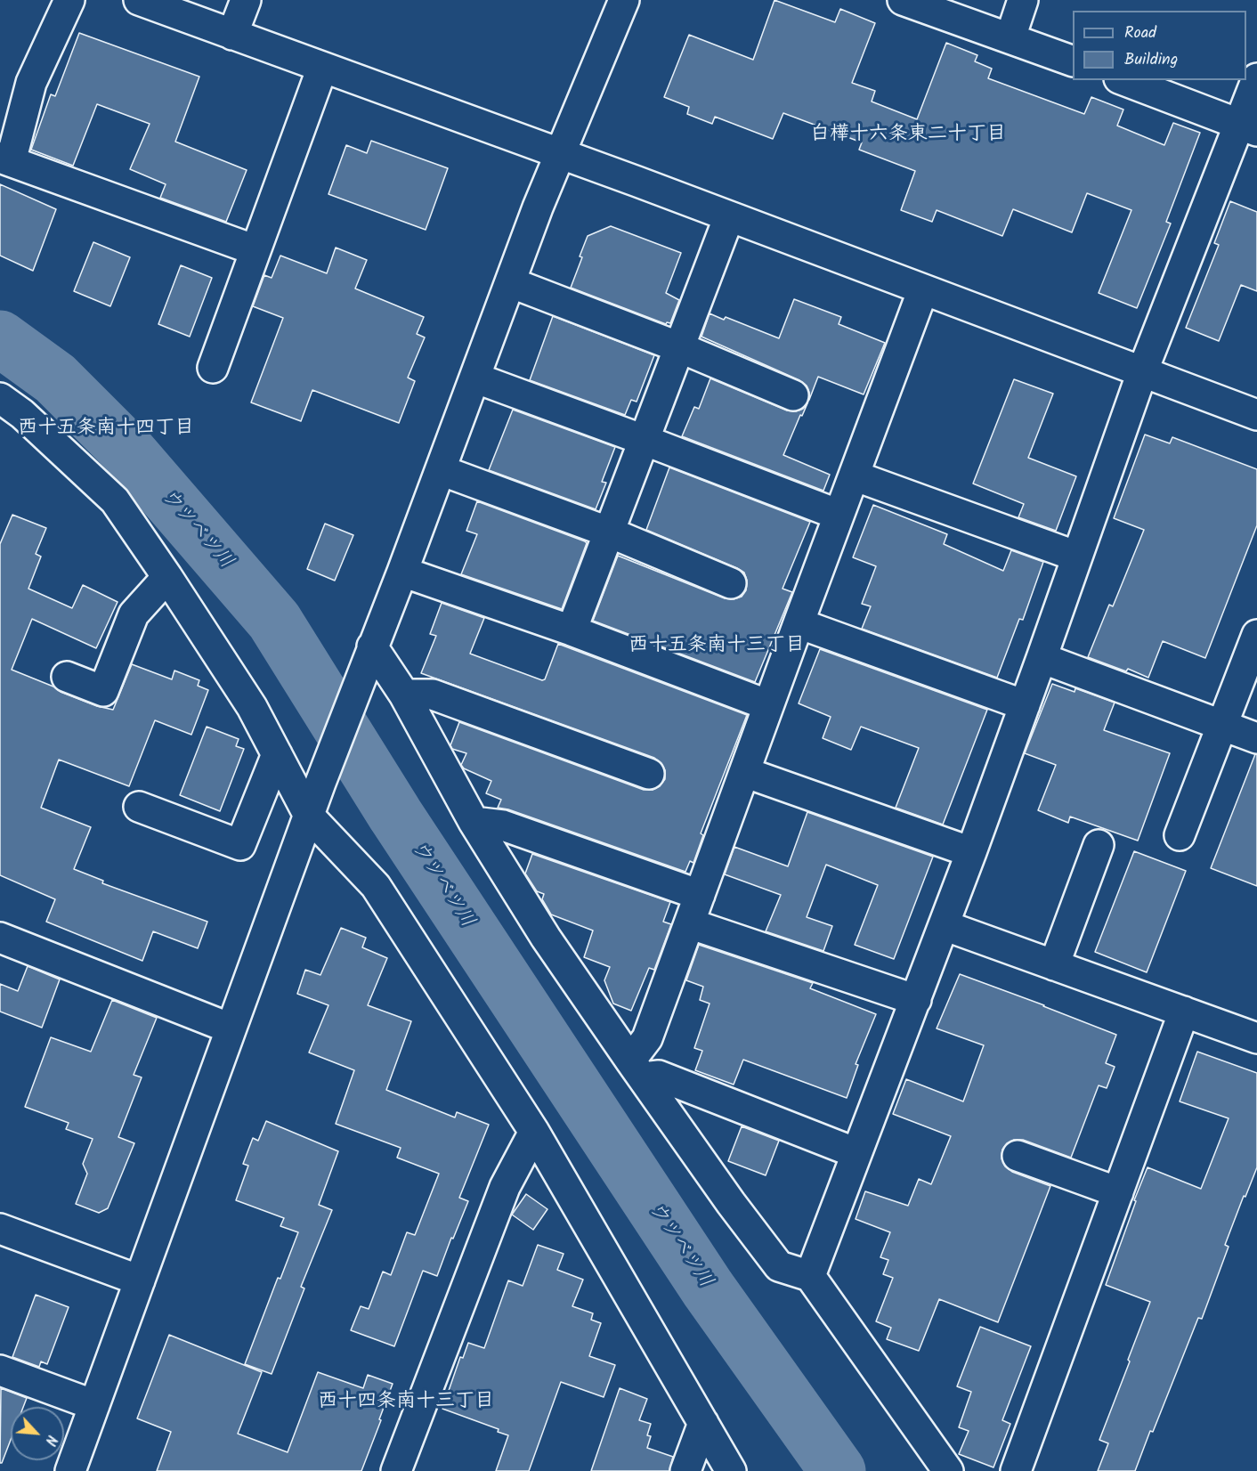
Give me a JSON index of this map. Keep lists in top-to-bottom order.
{
  "districts": [
    "白樺十六条東二十丁目",
    "西十五条南十四丁目",
    "西十五条南十三丁目",
    "西十四条南十三丁目"
  ],
  "water": ["ウツベツ川"],
  "legend": ["Road", "Building"],
  "north": "bottom right"
}
